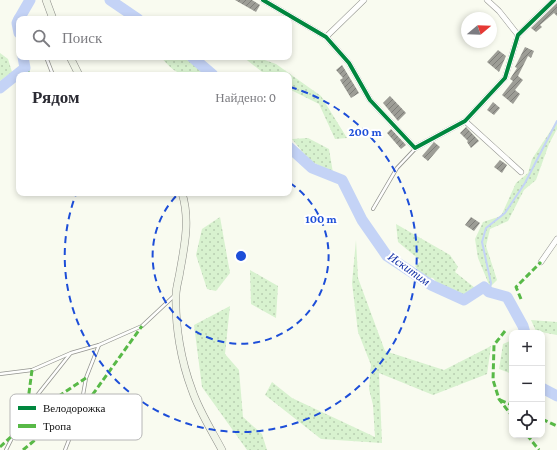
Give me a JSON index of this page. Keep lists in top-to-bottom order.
{
  "water": ["Искитим"],
  "legend": ["Велодорожка", "Тропа"],
  "north": "right",
  "page": {
    "search": "Поиск",
    "heading": ["Рядом", "Найдено: 0"],
    "map_buttons": ["+", "−"]
  },
  "rings": ["200 m", "100 m"]
}
